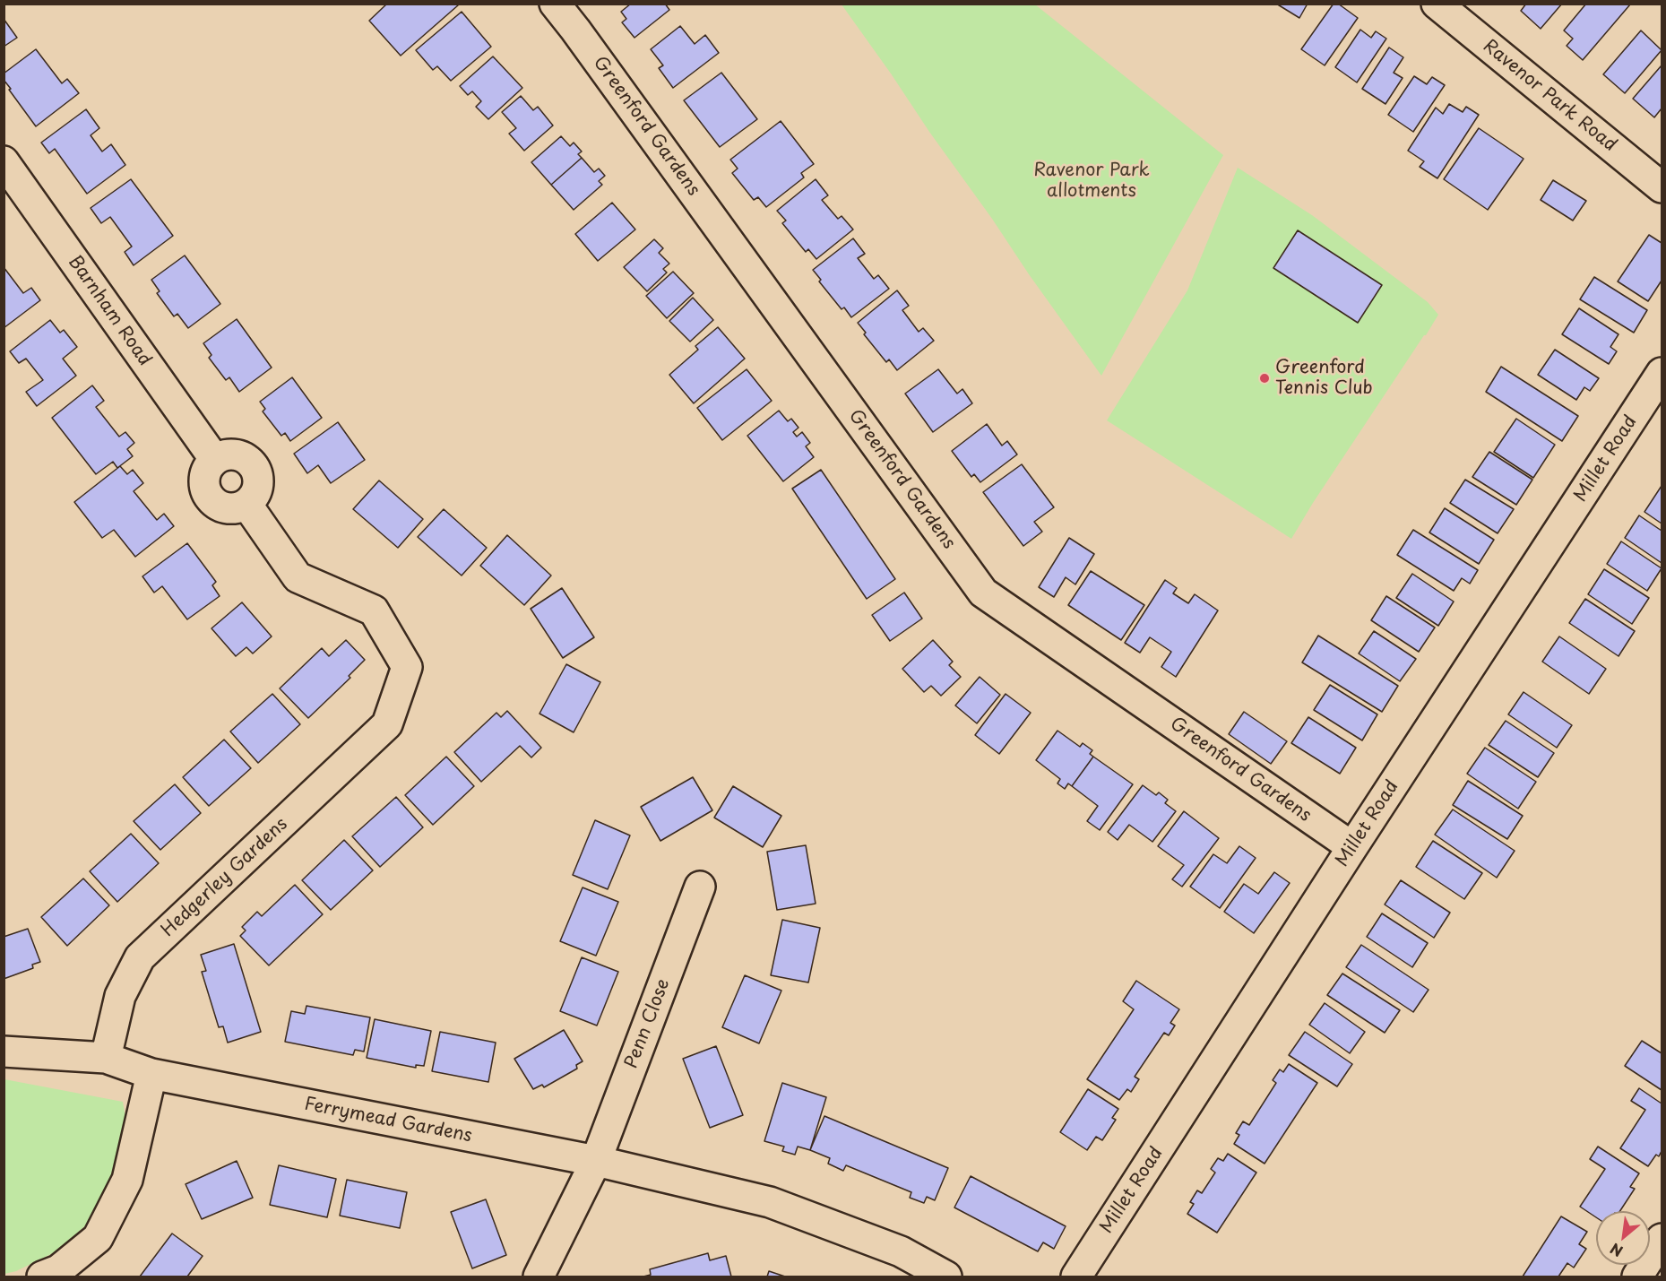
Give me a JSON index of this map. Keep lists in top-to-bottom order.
{
  "streets": {
    "street": [
      "Ravenor Park Road",
      "Greenford Gardens",
      "Barnham Road",
      "Millet Road",
      "Hedgerley Gardens",
      "Penn Close",
      "Ferrymead Gardens"
    ]
  },
  "crossings": [
    ["Greenford Gardens", "Millet Road"],
    ["Barnham Road", "Hedgerley Gardens"],
    ["Hedgerley Gardens", "Ferrymead Gardens"],
    ["Penn Close", "Ferrymead Gardens"]
  ],
  "parks": ["Ravenor Park allotments"],
  "places": ["Greenford Tennis Club"],
  "north": "bottom left"
}
